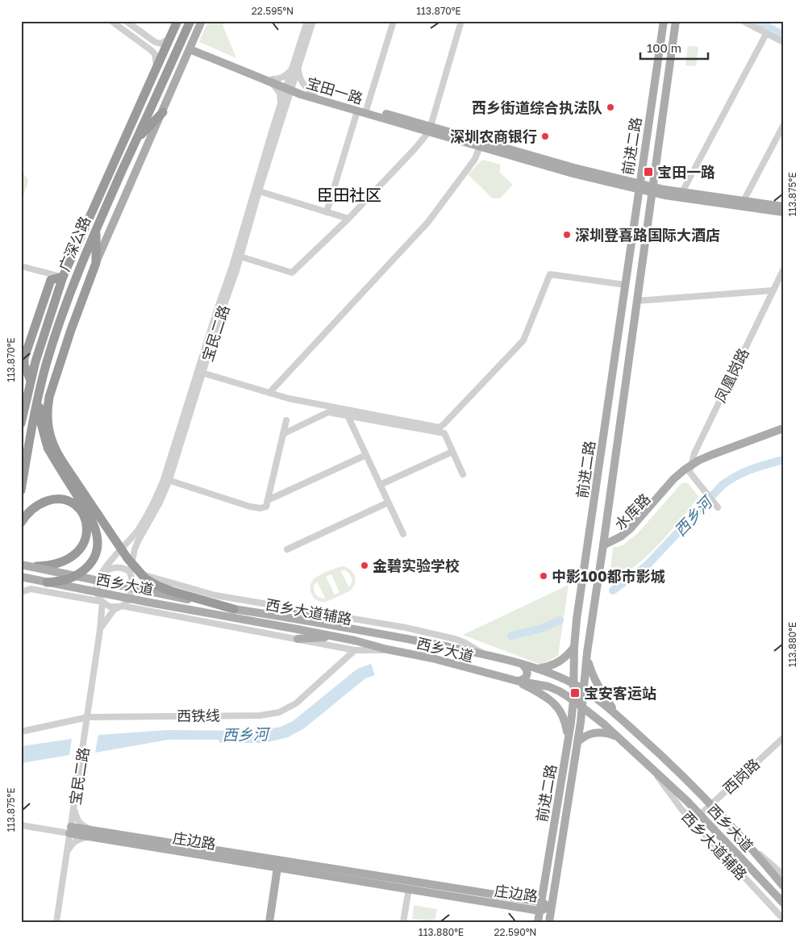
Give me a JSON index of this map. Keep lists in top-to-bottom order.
{
  "streets": {
    "highway": ["广深公路"],
    "main road": [
      "宝田一路",
      "前进二路",
      "水库路",
      "西乡大道",
      "庄边路"
    ],
    "street": [
      "宝民二路",
      "凤凰岗路",
      "西乡大道辅路",
      "西铁线",
      "西岗路"
    ]
  },
  "crossings": [
    ["宝田一路", "前进二路"],
    ["宝田一路", "宝民二路"],
    ["前进二路", "水库路"],
    ["前进二路", "西乡大道"],
    ["前进二路", "庄边路"],
    ["宝民二路", "西乡大道辅路"],
    ["宝民二路", "西铁线"],
    ["宝民二路", "庄边路"],
    ["凤凰岗路", "水库路"],
    ["西乡大道", "西乡大道辅路"],
    ["西乡大道", "西岗路"],
    ["西乡大道辅路", "西铁线"]
  ],
  "districts": ["臣田社区"],
  "water": ["西乡河"],
  "places": {
    "other": [
      "西乡街道综合执法队",
      "深圳农商银行",
      "深圳登喜路国际大酒店",
      "金碧实验学校",
      "中影100都市影城"
    ],
    "transit": ["宝田一路", "宝安客运站"]
  },
  "scale_bar": "100 m",
  "coordinates": [
    "22.595°N",
    "113.870°E",
    "113.875°E",
    "113.880°E",
    "22.590°N"
  ]
}
